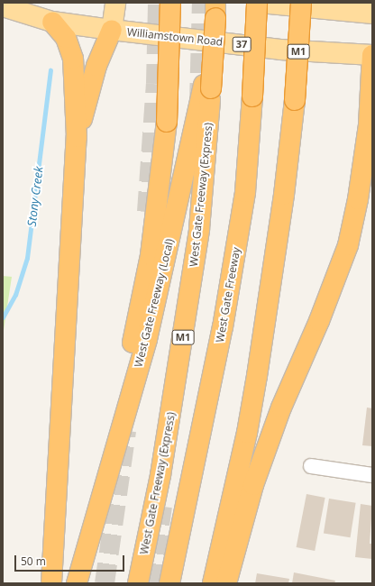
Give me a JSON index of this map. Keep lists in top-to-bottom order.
{
  "streets": {
    "highway": [
      "M1",
      "West Gate Freeway (Express)",
      "West Gate Freeway",
      "West Gate Freeway (Local)"
    ],
    "main road": ["Williamstown Road", "37"]
  },
  "crossings": [
    ["West Gate Freeway (Express)", "West Gate Freeway (Local)"]
  ],
  "water": ["Stony Creek"],
  "scale_bar": "50 m"
}
